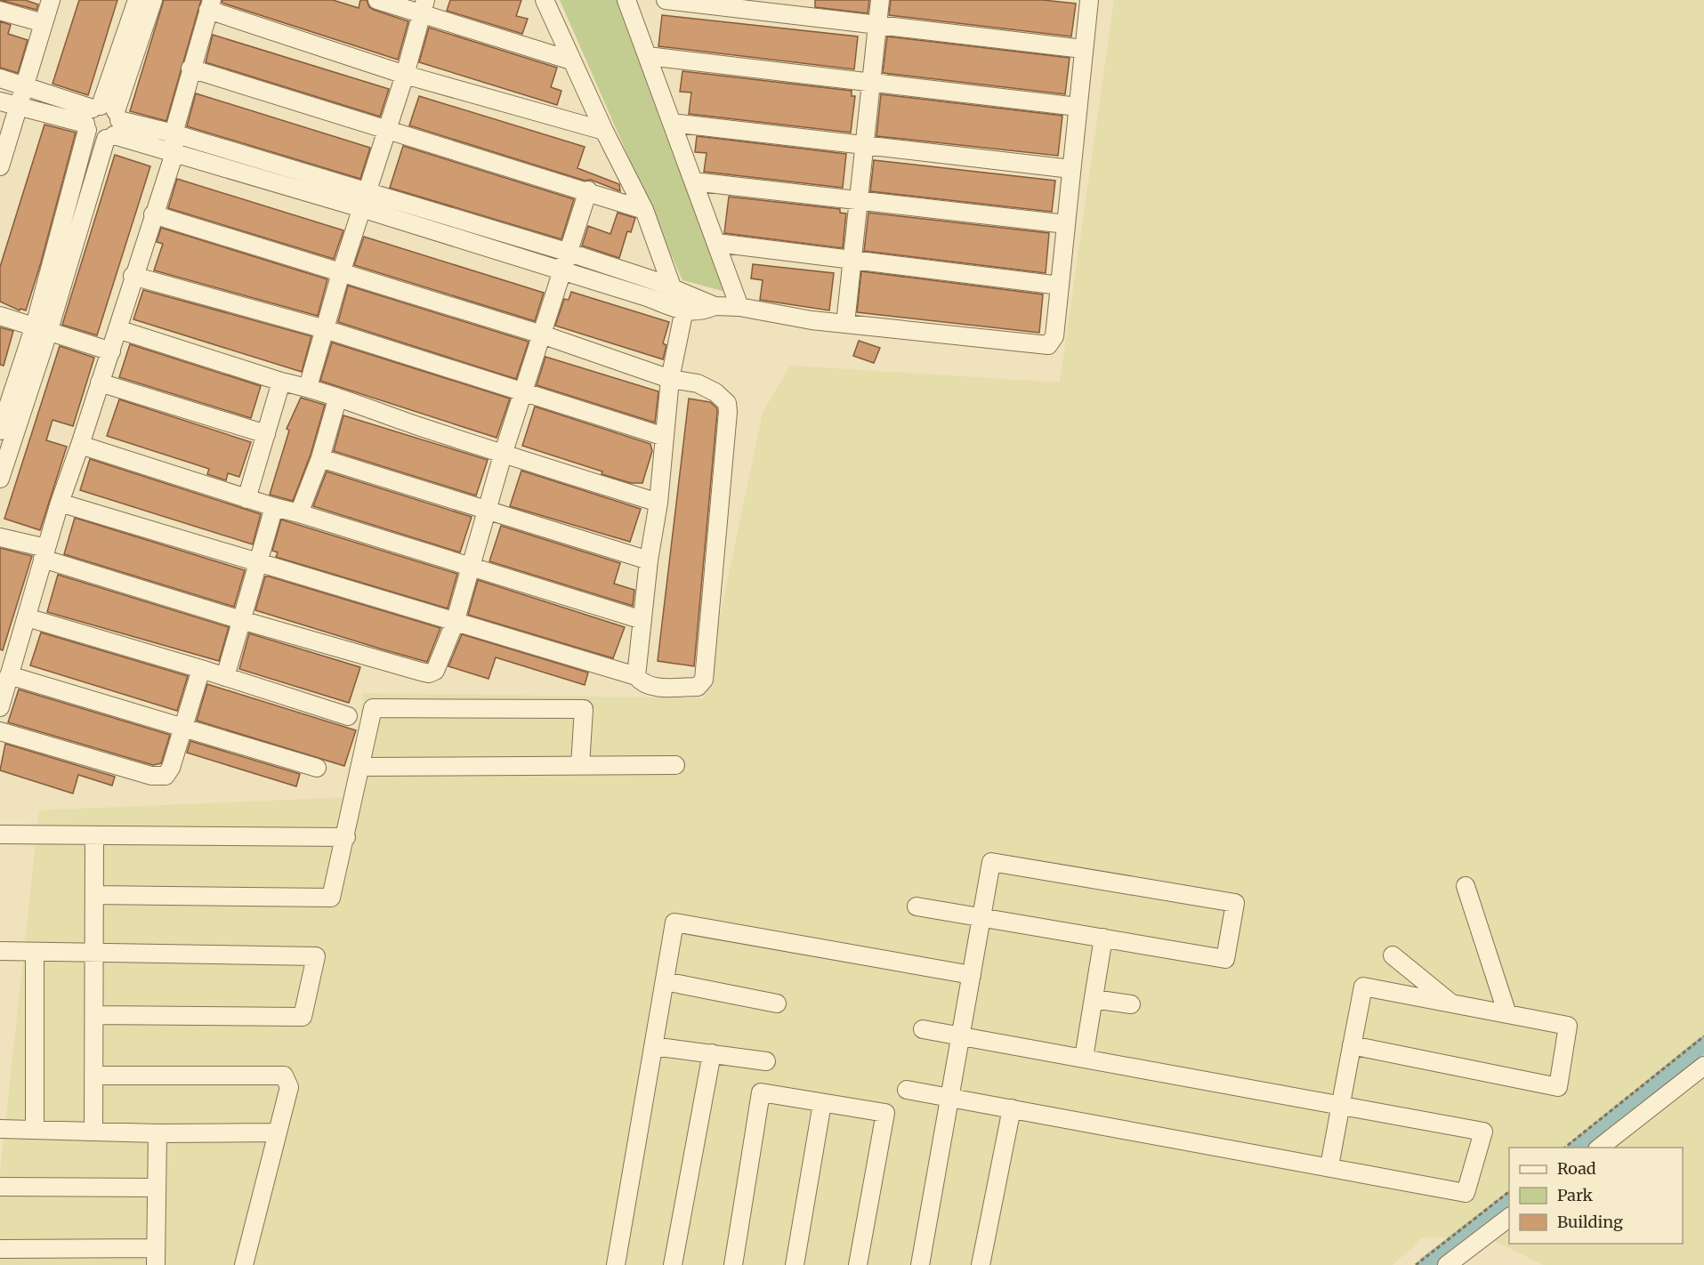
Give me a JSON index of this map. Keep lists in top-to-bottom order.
{
  "legend": ["Road", "Park", "Building"]
}
